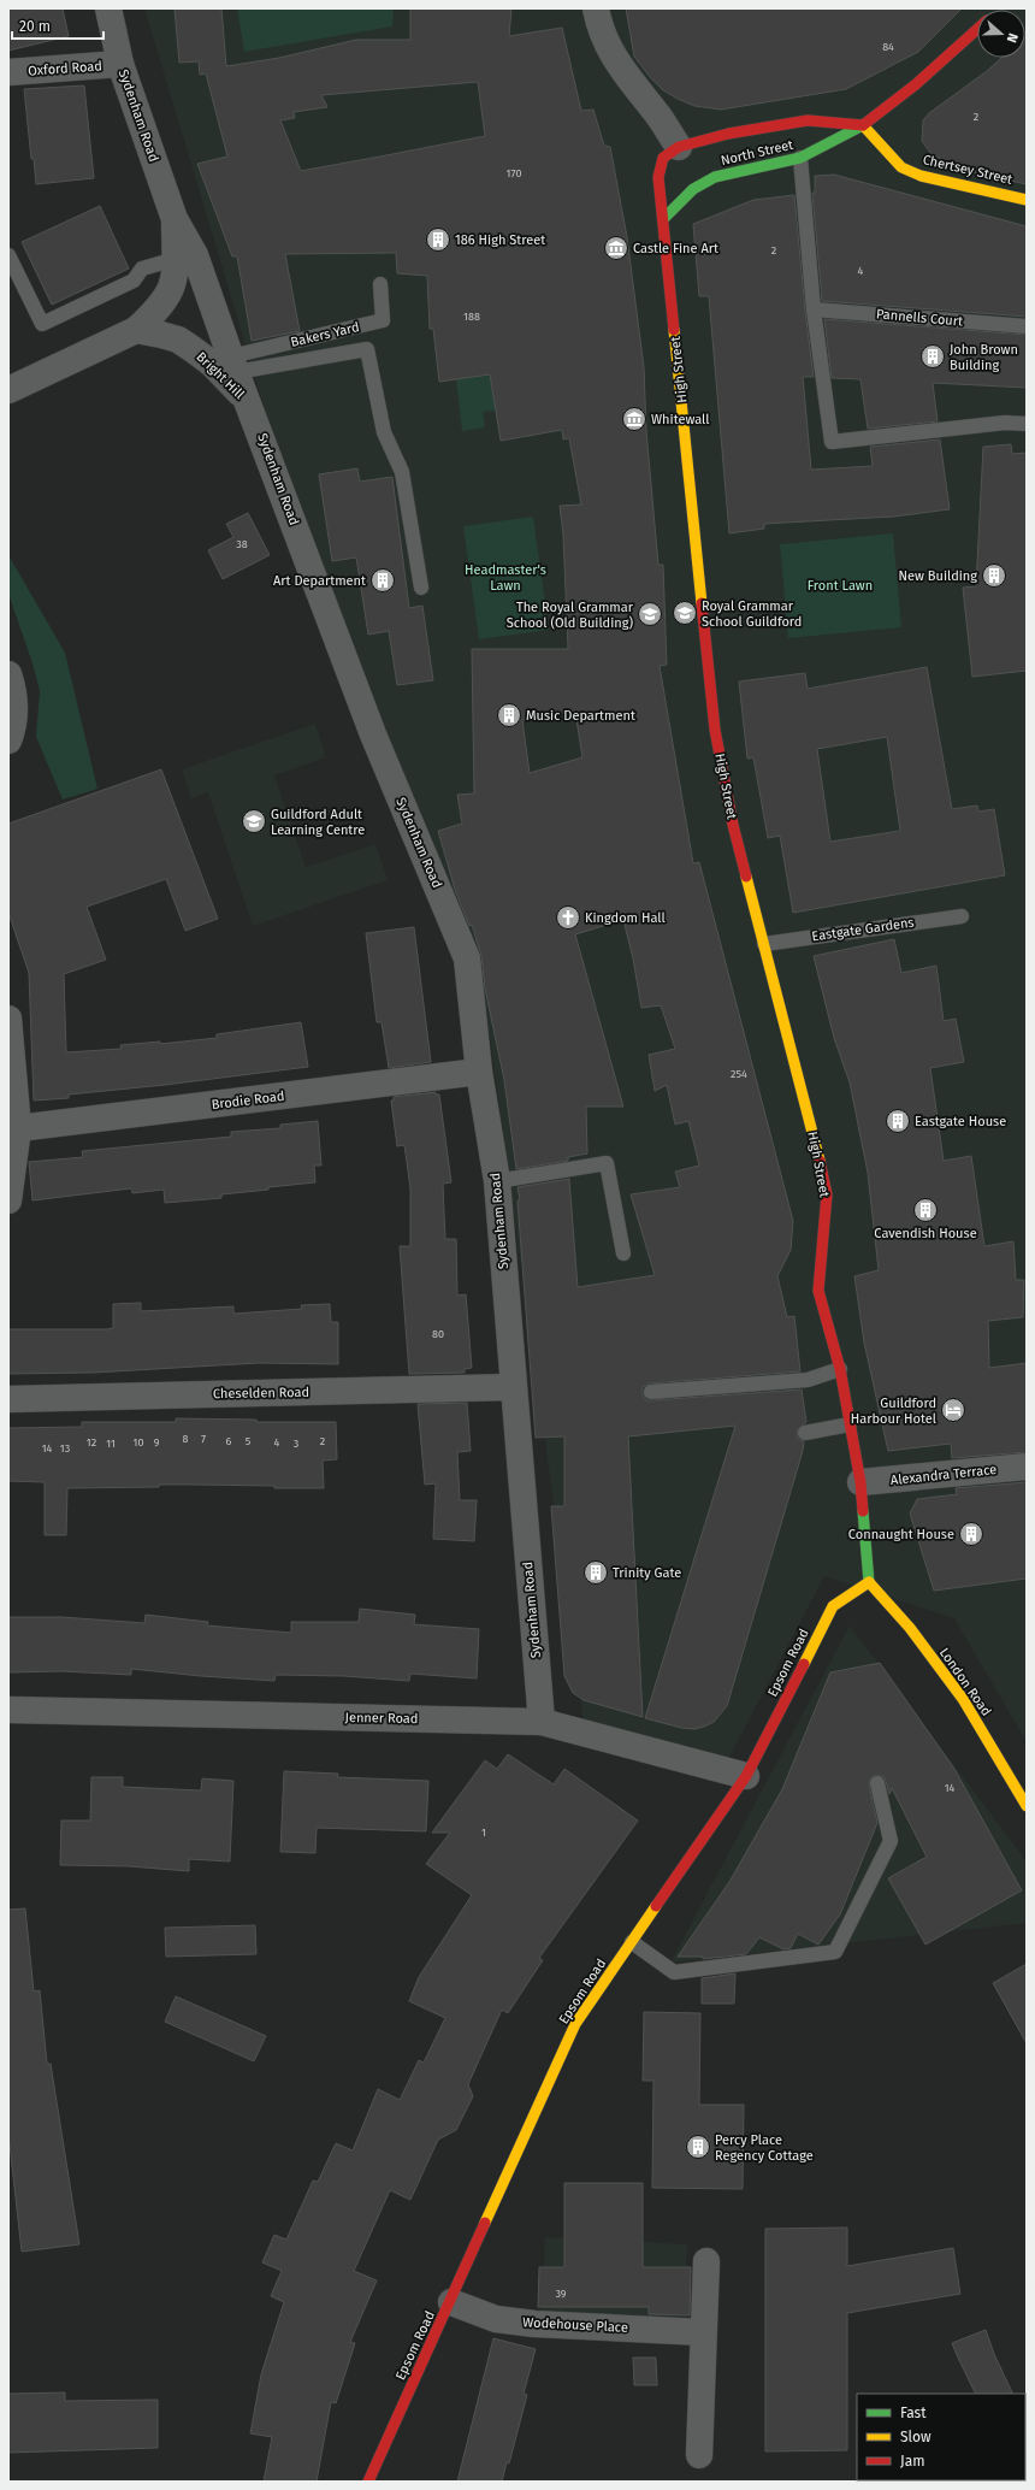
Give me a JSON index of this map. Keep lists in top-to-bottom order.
{
  "streets": {
    "main road": [
      "North Street",
      "Chertsey Street",
      "High Street",
      "Epsom Road",
      "London Road"
    ],
    "street": [
      "Oxford Road",
      "Sydenham Road",
      "Bright Hill",
      "Brodie Road",
      "Cheselden Road",
      "Alexandra Terrace",
      "Jenner Road",
      "Wodehouse Place"
    ],
    "lane": ["Pannells Court", "Bakers Yard", "Eastgate Gardens"]
  },
  "crossings": [
    ["Oxford Road", "Sydenham Road"],
    ["Sydenham Road", "Bakers Yard"],
    ["Sydenham Road", "Bright Hill"],
    ["Sydenham Road", "Brodie Road"],
    ["Sydenham Road", "Cheselden Road"],
    ["Sydenham Road", "Jenner Road"],
    ["North Street", "Chertsey Street"],
    ["North Street", "High Street"],
    ["High Street", "Eastgate Gardens"],
    ["High Street", "Alexandra Terrace"],
    ["High Street", "Epsom Road"],
    ["High Street", "London Road"],
    ["Epsom Road", "London Road"],
    ["Epsom Road", "Jenner Road"],
    ["Epsom Road", "Wodehouse Place"]
  ],
  "parks": ["Headmaster's Lawn", "Front Lawn"],
  "places": {
    "building": [
      "186 High Street",
      "John Brown Building",
      "New Building",
      "Art Department",
      "Music Department",
      "Eastgate House",
      "Cavendish House",
      "Connaught House",
      "Trinity Gate",
      "Percy Place Regency Cottage"
    ],
    "museum": ["Castle Fine Art", "Whitewall"],
    "school or university": ["Royal Grammar School Guildford", "The Royal Grammar School (Old Building)", "Guildford Adult Learning Centre"],
    "church": ["Kingdom Hall"],
    "hotel": ["Guildford Harbour Hotel"]
  },
  "house_numbers": [
    "84",
    "2",
    "170",
    "2",
    "4",
    "188",
    "38",
    "254",
    "80",
    "8",
    "7",
    "6",
    "5",
    "2",
    "12",
    "10",
    "9",
    "4",
    "11",
    "3",
    "14",
    "13",
    "14",
    "1",
    "39"
  ],
  "legend": ["Fast", "Slow", "Jam"],
  "scale_bar": "20 m",
  "north": "right"
}
